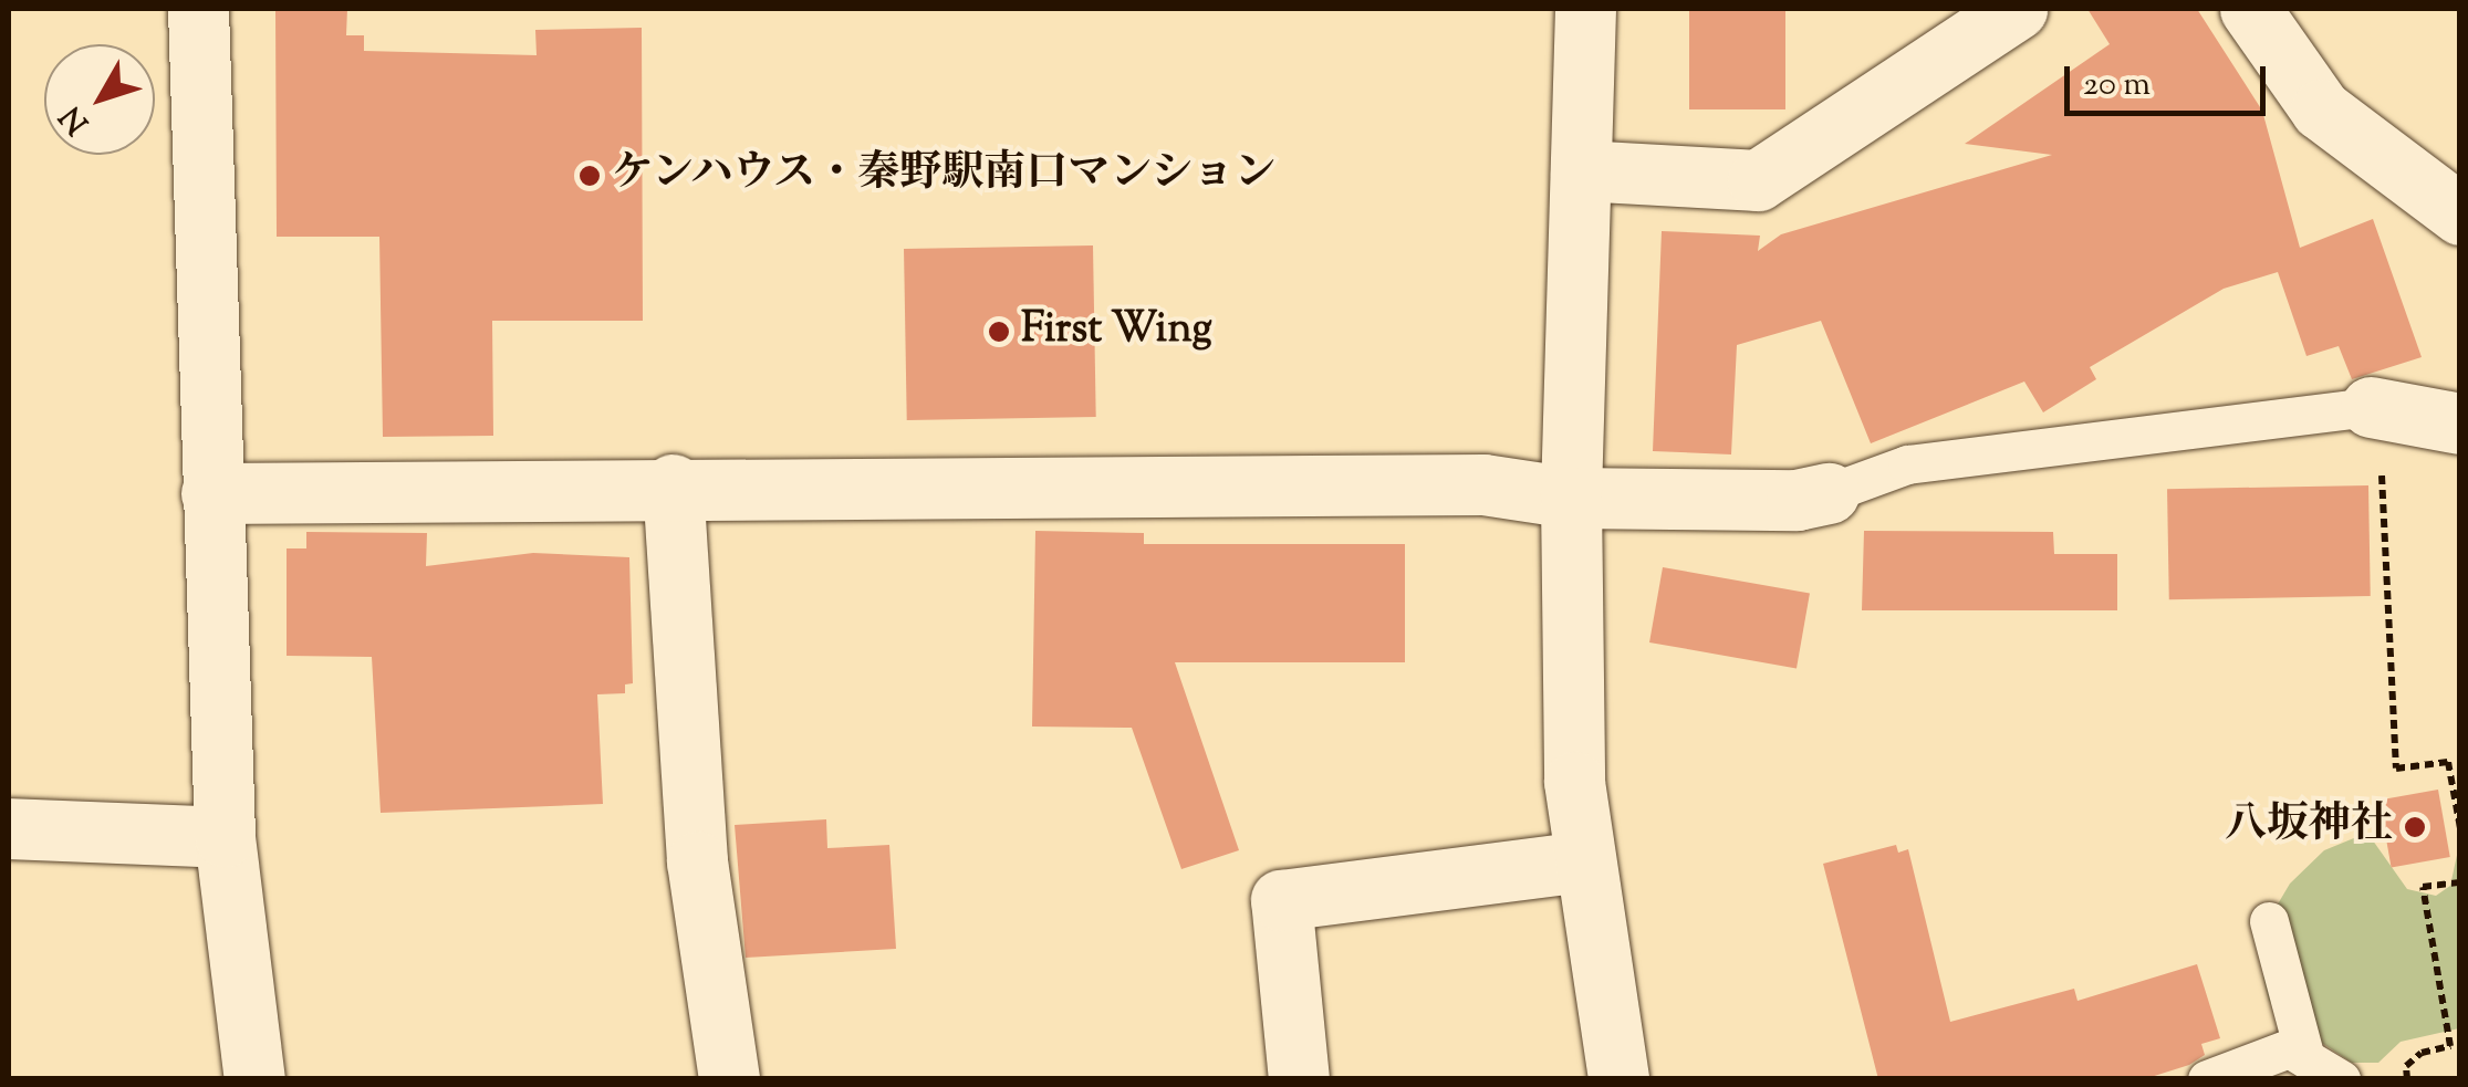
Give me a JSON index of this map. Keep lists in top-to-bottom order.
{
  "places": ["ケンハウス・秦野駅南口マンション", "First Wing", "八坂神社"],
  "scale_bar": "20 m",
  "north": "bottom left"
}
